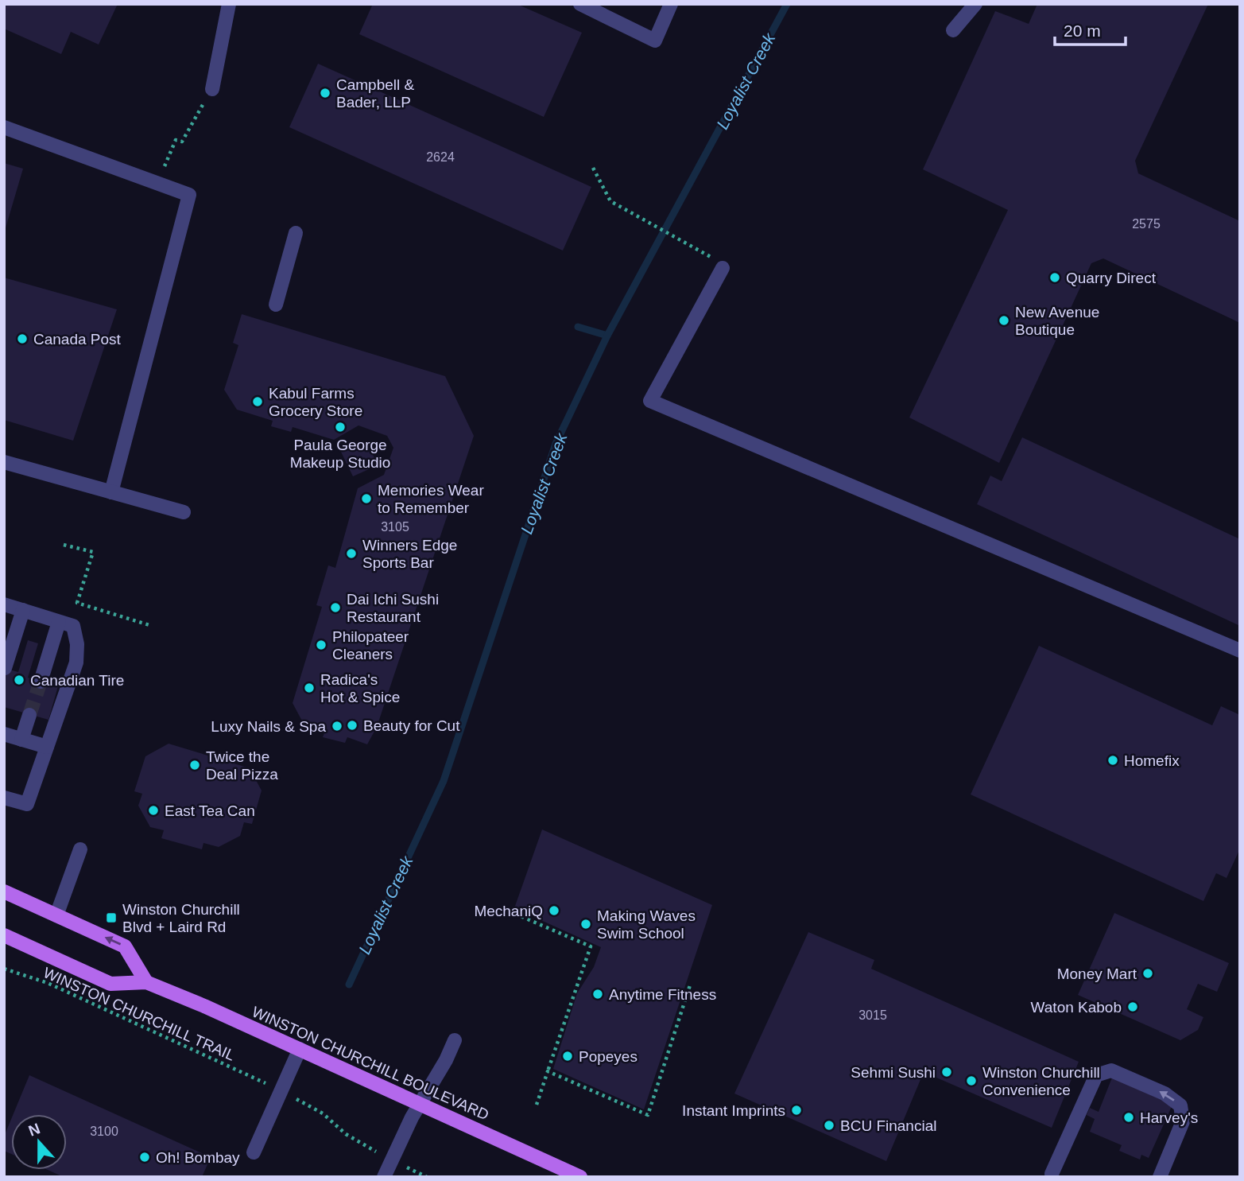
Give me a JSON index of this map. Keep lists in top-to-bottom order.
{
  "streets": {
    "main road": ["WINSTON CHURCHILL BOULEVARD"],
    "path": ["WINSTON CHURCHILL TRAIL"]
  },
  "water": ["Loyalist Creek"],
  "places": {
    "other": [
      "Campbell & Bader, LLP",
      "Quarry Direct",
      "New Avenue Boutique",
      "Canada Post",
      "Kabul Farms Grocery Store",
      "Paula George Makeup Studio",
      "Memories Wear to Remember",
      "Winners Edge Sports Bar",
      "Dai Ichi Sushi Restaurant",
      "Philopateer Cleaners",
      "Canadian Tire",
      "Radica's Hot & Spice",
      "Beauty for Cut",
      "Luxy Nails & Spa",
      "Homefix",
      "Twice the Deal Pizza",
      "East Tea Can",
      "MechaniQ",
      "Making Waves Swim School",
      "Money Mart",
      "Anytime Fitness",
      "Waton Kabob",
      "Popeyes",
      "Sehmi Sushi",
      "Winston Churchill Convenience",
      "Instant Imprints",
      "Harvey's",
      "BCU Financial",
      "Oh! Bombay"
    ],
    "transit": ["Winston Churchill Blvd + Laird Rd"]
  },
  "house_numbers": [
    "2624",
    "2575",
    "3105",
    "3015",
    "3100"
  ],
  "scale_bar": "20 m",
  "north": "top"
}
